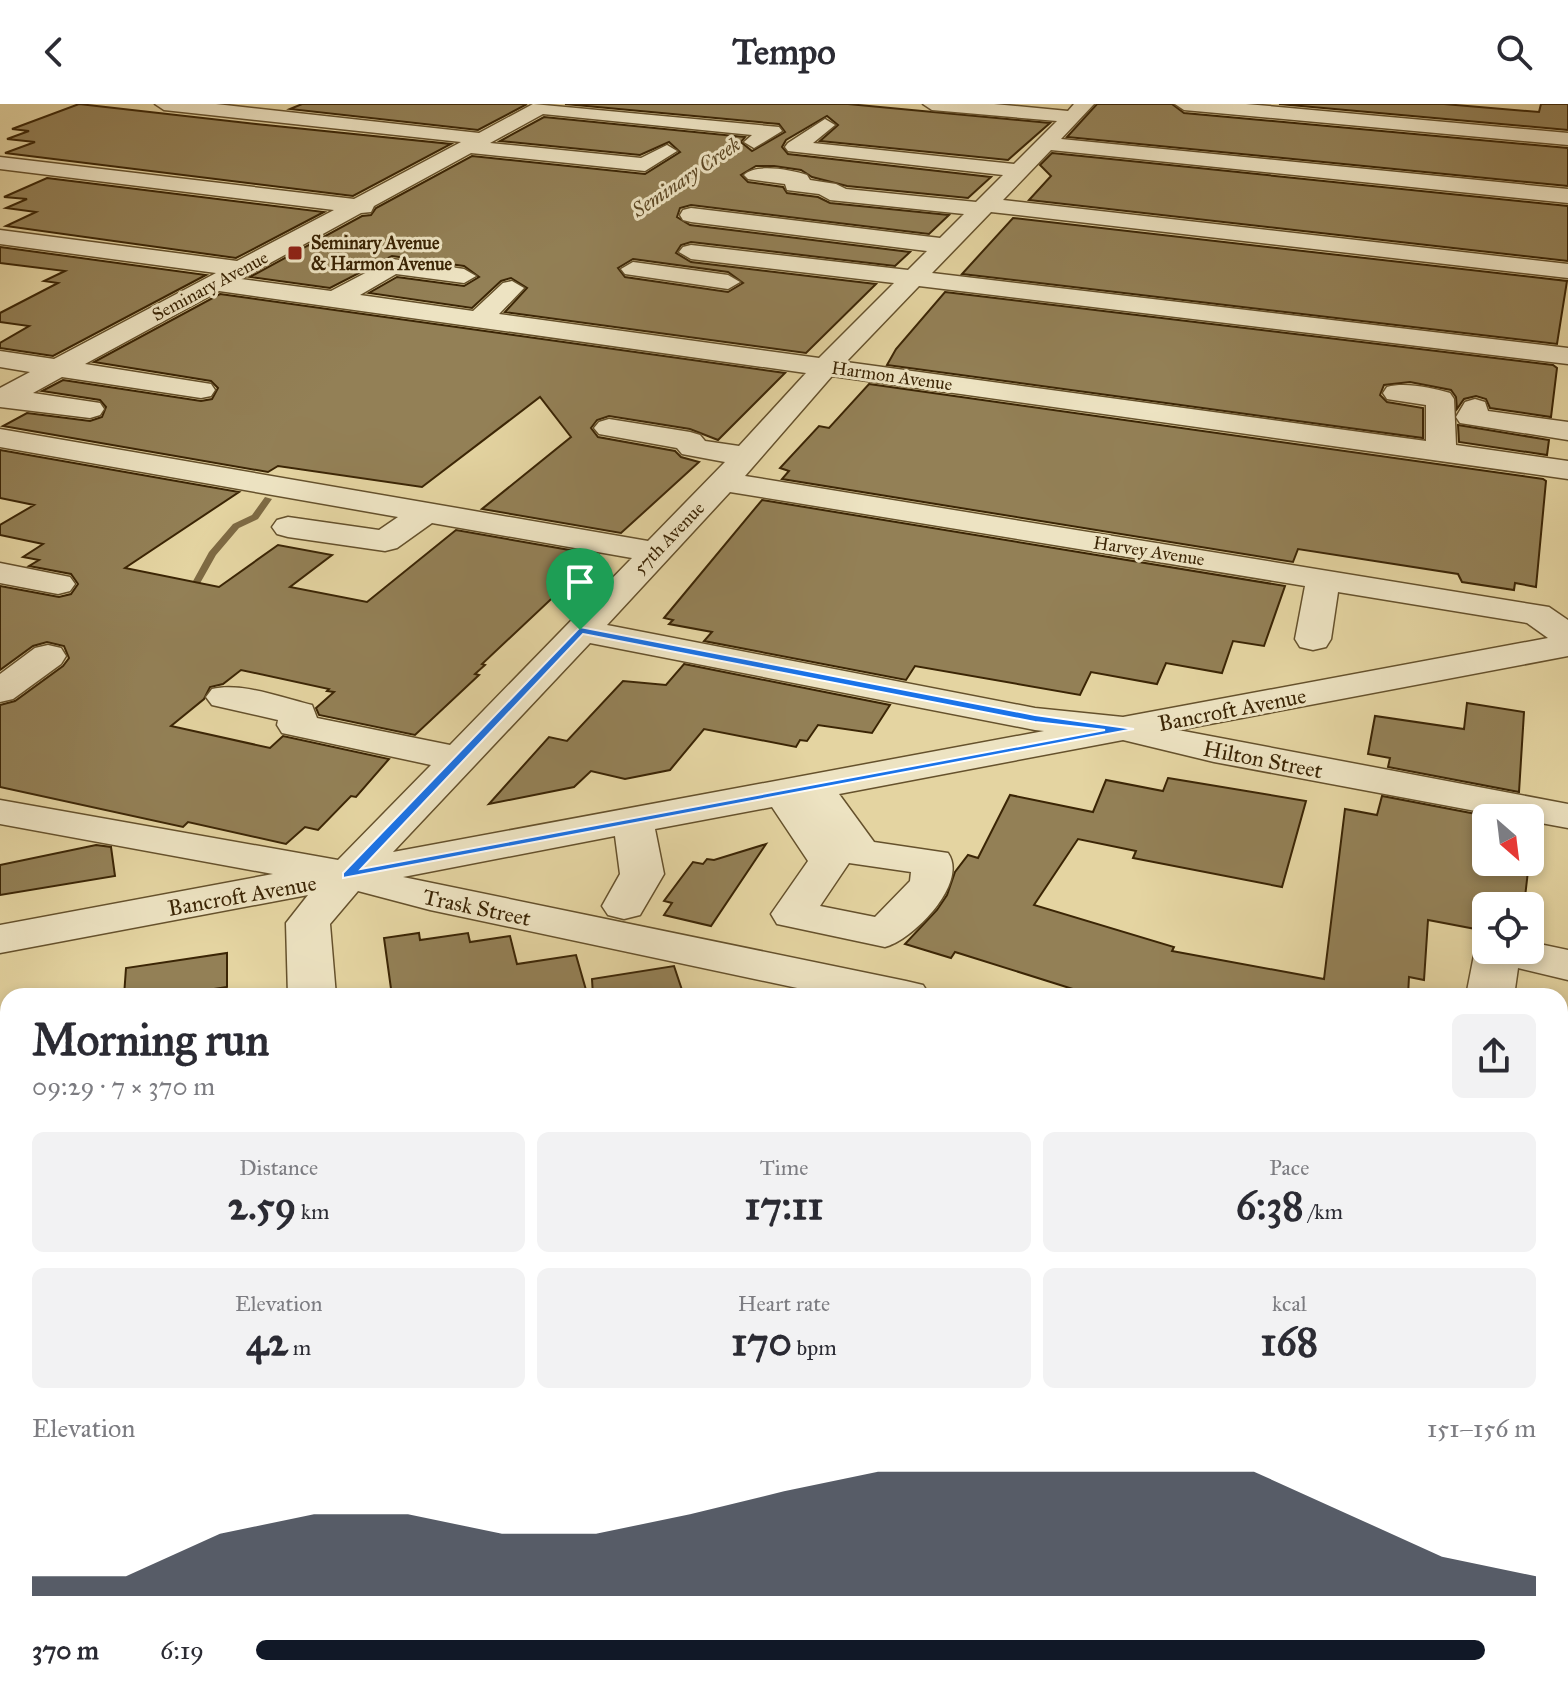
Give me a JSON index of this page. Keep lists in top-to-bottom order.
{
  "streets": {
    "street": [
      "Seminary Avenue",
      "Harmon Avenue",
      "57th Avenue",
      "Harvey Avenue",
      "Bancroft Avenue",
      "Hilton Street",
      "Trask Street"
    ]
  },
  "crossings": [
    ["Seminary Avenue", "Harmon Avenue"],
    ["Harmon Avenue", "57th Avenue"],
    ["57th Avenue", "Harvey Avenue"],
    ["57th Avenue", "Bancroft Avenue"],
    ["57th Avenue", "Hilton Street"],
    ["57th Avenue", "Trask Street"],
    ["Bancroft Avenue", "Hilton Street"],
    ["Bancroft Avenue", "Trask Street"]
  ],
  "water": ["Seminary Creek"],
  "places": {
    "transit": ["Seminary Avenue & Harmon Avenue"]
  },
  "north": "bottom right",
  "page": {
    "header": "Tempo",
    "heading": ["Morning run", "09:29 · 7 × 370 m"],
    "stats": [
      ["Distance", "2.59 km"],
      ["Time", "17:11"],
      ["Pace", "6:38 /km"],
      ["Elevation", "42 m"],
      ["Heart rate", "170 bpm"],
      ["kcal", "168"]
    ],
    "chart": ["Elevation", "151–156 m"],
    "list": [
      {
        "name": "370 m",
        "note": "6:19"
      }
    ]
  }
}
